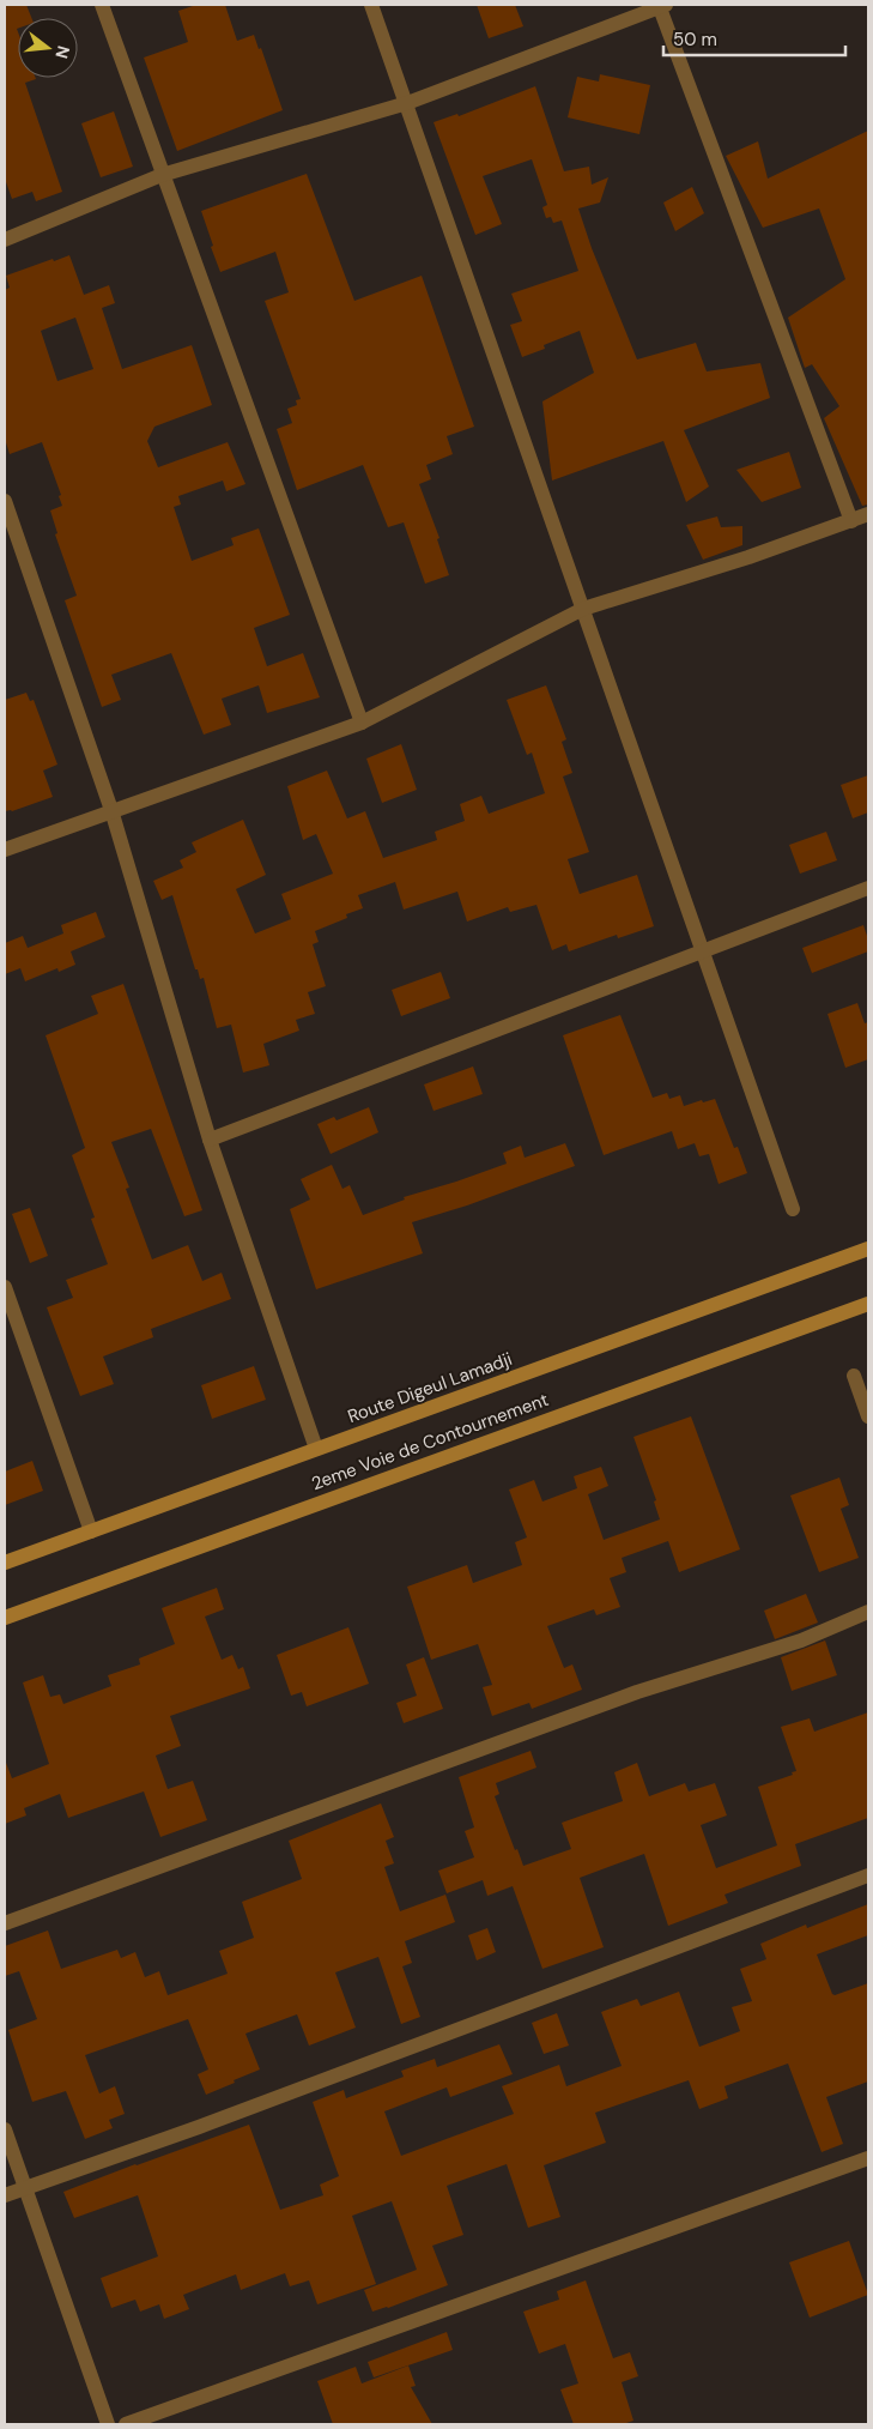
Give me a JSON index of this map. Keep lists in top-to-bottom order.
{
  "streets": {
    "main road": ["Route Digeul Lamadji", "2eme Voie de Contournement"]
  },
  "scale_bar": "50 m",
  "north": "right"
}
